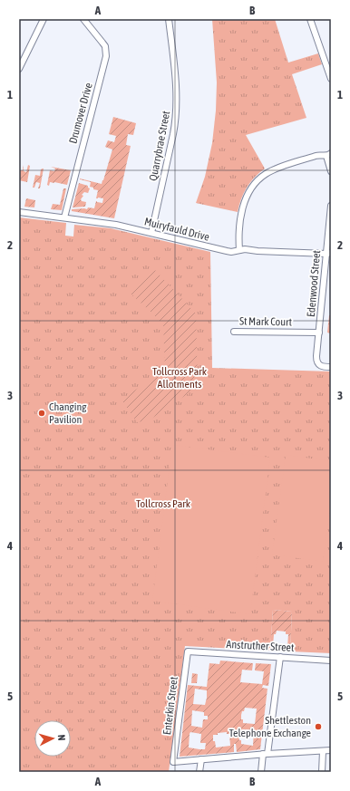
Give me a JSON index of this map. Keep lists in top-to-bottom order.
{
  "streets": {
    "street": [
      "Drumover Drive",
      "Quarrybrae Street",
      "Muiryfauld Drive",
      "Edenwood Street",
      "St Mark Court",
      "Anstruther Street",
      "Enterkin Street"
    ]
  },
  "crossings": [
    ["Drumover Drive", "Muiryfauld Drive"],
    ["Quarrybrae Street", "Muiryfauld Drive"],
    ["Muiryfauld Drive", "Edenwood Street"],
    ["Edenwood Street", "St Mark Court"],
    ["Anstruther Street", "Enterkin Street"]
  ],
  "parks": ["Tollcross Park Allotments", "Tollcross Park"],
  "places": ["Changing Pavilion", "Shettleston Telephone Exchange"],
  "north": "right",
  "grid": {
    "columns": ["A", "B"],
    "rows": [
      "1",
      "2",
      "3",
      "4",
      "5"
    ]
  }
}
